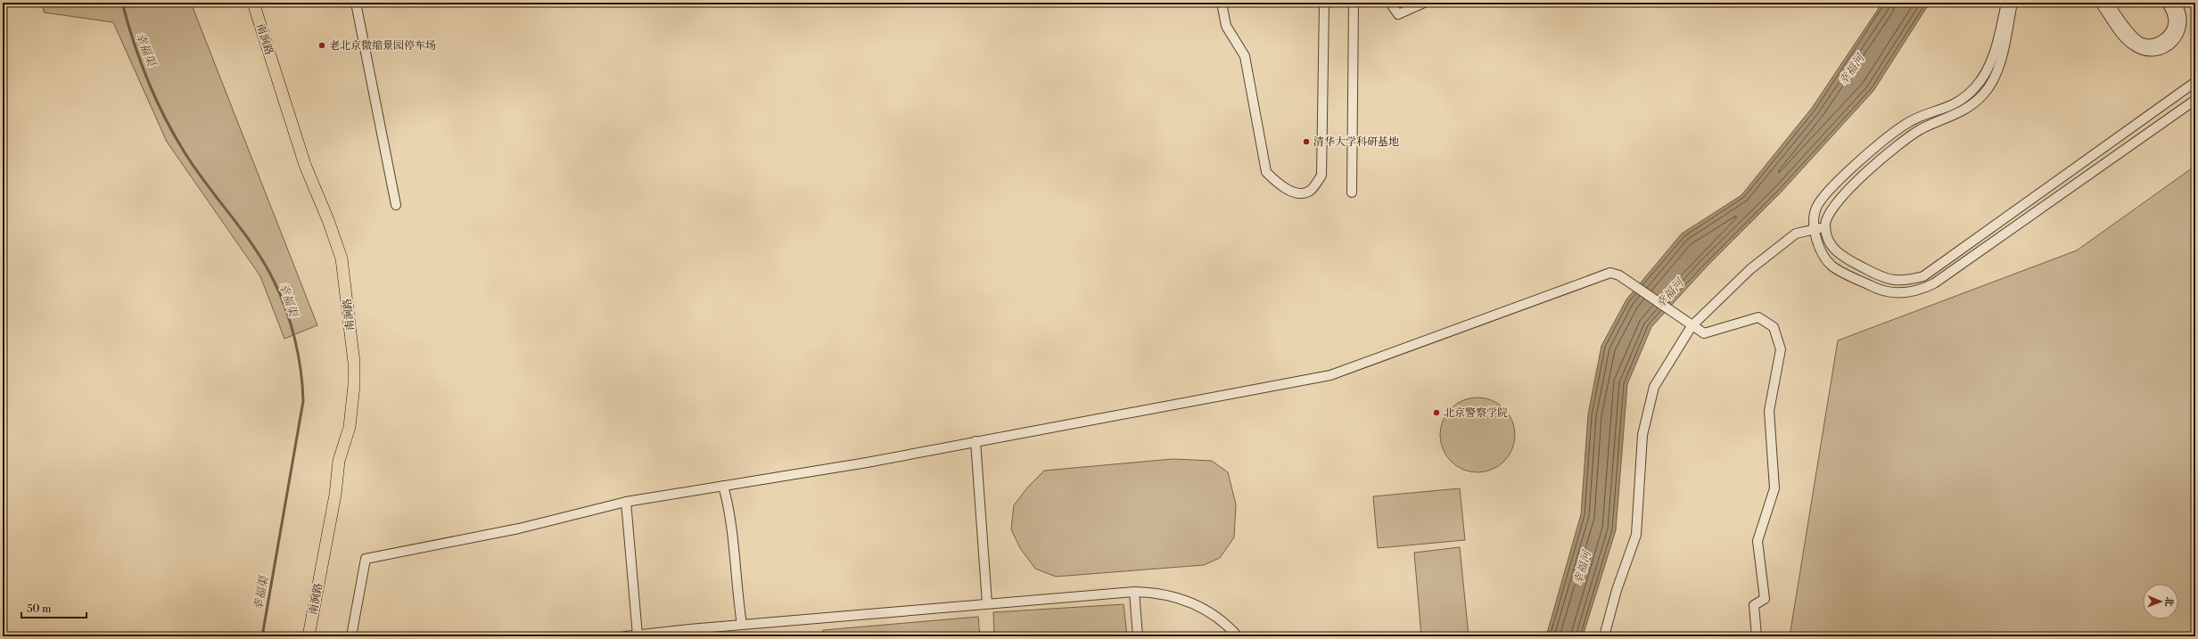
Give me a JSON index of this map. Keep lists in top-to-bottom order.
{
  "streets": {
    "main road": ["南涧路"]
  },
  "water": ["幸福渠", "幸福河"],
  "places": ["老北京微缩景园停车场", "清华大学科研基地", "北京警察学院"],
  "scale_bar": "50 m",
  "north": "right"
}
